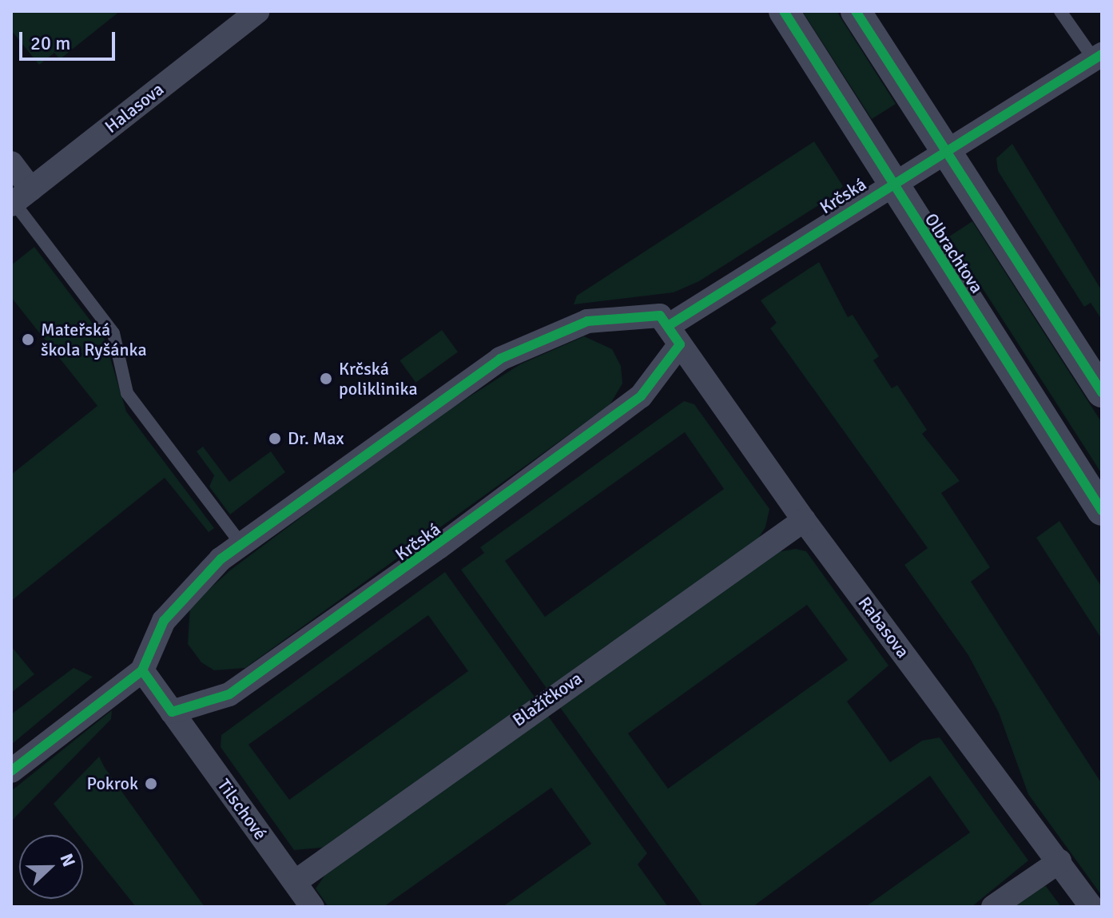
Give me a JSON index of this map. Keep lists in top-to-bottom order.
{
  "streets": {
    "street": [
      "Halasova",
      "Krčská",
      "Olbrachtova",
      "Rabasova",
      "Blažíčkova",
      "Tilschové"
    ]
  },
  "crossings": [
    ["Krčská", "Olbrachtova"],
    ["Krčská", "Rabasova"],
    ["Krčská", "Tilschové"],
    ["Rabasova", "Blažíčkova"],
    ["Blažíčkova", "Tilschové"]
  ],
  "places": [
    "Mateřská škola Ryšánka",
    "Krčská poliklinika",
    "Dr. Max",
    "Pokrok"
  ],
  "scale_bar": "20 m",
  "north": "right"
}
